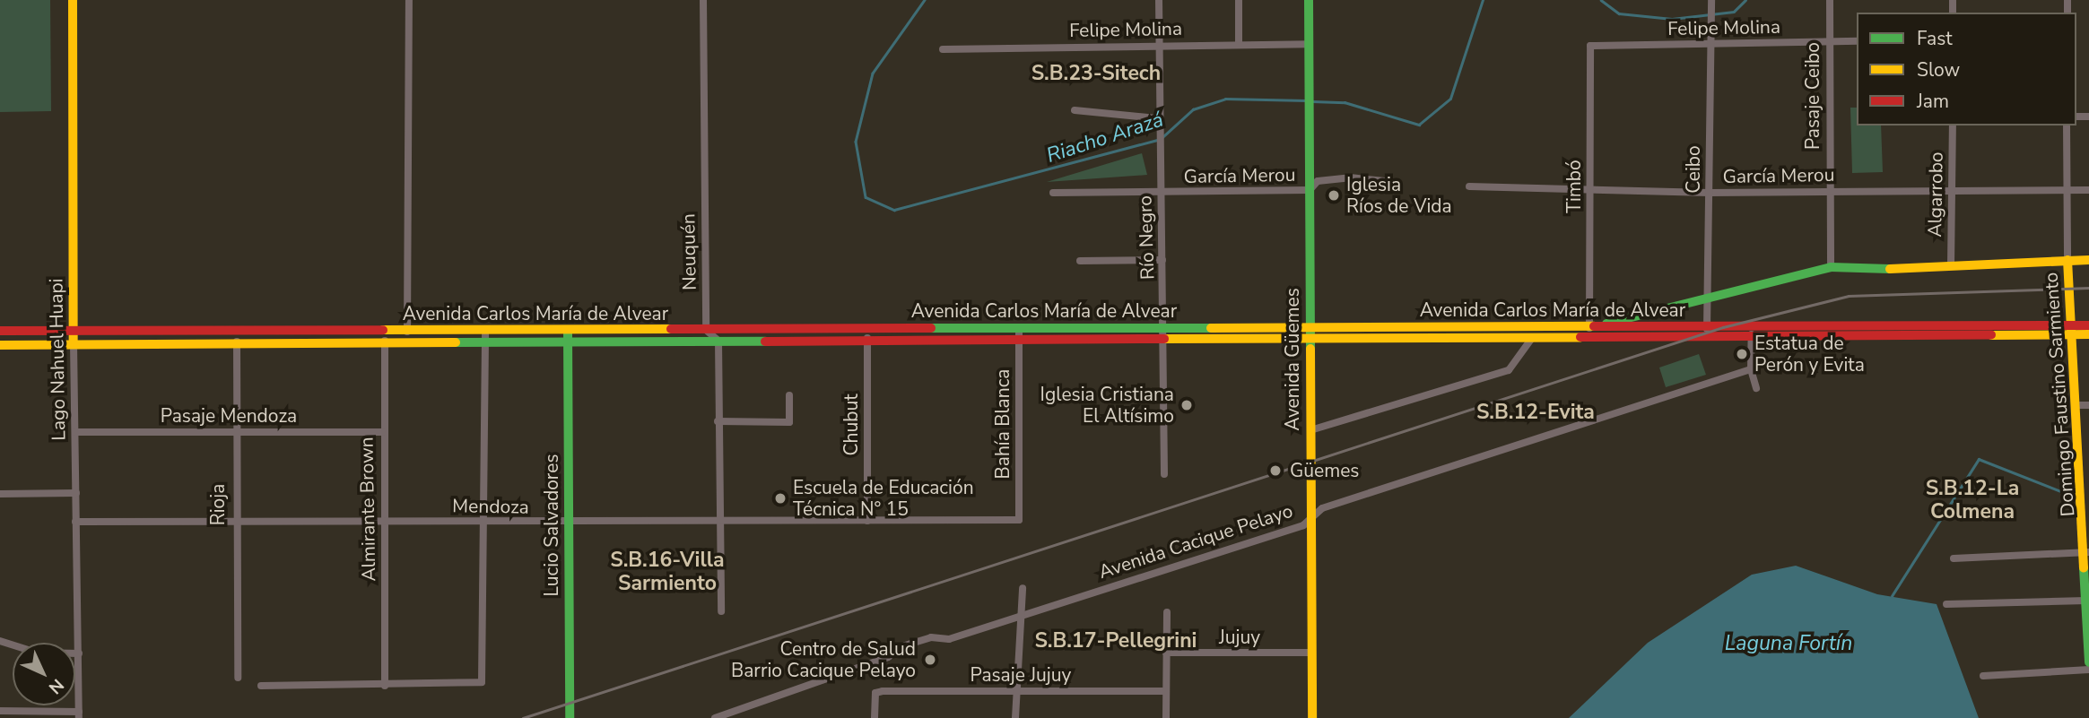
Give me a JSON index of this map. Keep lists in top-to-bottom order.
{
  "streets": {
    "main road": [
      "Avenida Carlos María de Alvear",
      "Lago Nahuel Huapi",
      "Avenida Güemes",
      "Domingo Faustino Sarmiento",
      "Lucio Salvadores"
    ],
    "street": [
      "Felipe Molina",
      "Pasaje Ceibo",
      "Ceibo",
      "García Merou",
      "Timbó",
      "Algarrobo",
      "Río Negro",
      "Neuquén",
      "Pasaje Mendoza",
      "Bahía Blanca",
      "Chubut",
      "Rioja",
      "Mendoza",
      "Almirante Brown",
      "Avenida Cacique Pelayo",
      "Jujuy",
      "Pasaje Jujuy"
    ]
  },
  "crossings": [
    ["Felipe Molina", "Pasaje Ceibo"],
    ["Felipe Molina", "Ceibo"],
    ["Felipe Molina", "Timbó"],
    ["Felipe Molina", "Río Negro"],
    ["Felipe Molina", "Avenida Güemes"],
    ["Pasaje Ceibo", "García Merou"],
    ["Ceibo", "García Merou"],
    ["Ceibo", "Avenida Carlos María de Alvear"],
    ["García Merou", "Timbó"],
    ["García Merou", "Algarrobo"],
    ["García Merou", "Río Negro"],
    ["García Merou", "Avenida Güemes"],
    ["García Merou", "Domingo Faustino Sarmiento"],
    ["Timbó", "Avenida Carlos María de Alvear"],
    ["Río Negro", "Avenida Carlos María de Alvear"],
    ["Neuquén", "Avenida Carlos María de Alvear"],
    ["Avenida Carlos María de Alvear", "Lago Nahuel Huapi"],
    ["Avenida Carlos María de Alvear", "Avenida Güemes"],
    ["Avenida Carlos María de Alvear", "Domingo Faustino Sarmiento"],
    ["Avenida Carlos María de Alvear", "Bahía Blanca"],
    ["Avenida Carlos María de Alvear", "Chubut"],
    ["Avenida Carlos María de Alvear", "Rioja"],
    ["Avenida Carlos María de Alvear", "Almirante Brown"],
    ["Avenida Carlos María de Alvear", "Lucio Salvadores"],
    ["Lago Nahuel Huapi", "Pasaje Mendoza"],
    ["Lago Nahuel Huapi", "Mendoza"],
    ["Avenida Güemes", "Avenida Cacique Pelayo"],
    ["Avenida Güemes", "Jujuy"],
    ["Pasaje Mendoza", "Rioja"],
    ["Pasaje Mendoza", "Almirante Brown"],
    ["Bahía Blanca", "Mendoza"],
    ["Chubut", "Mendoza"],
    ["Rioja", "Mendoza"],
    ["Mendoza", "Almirante Brown"],
    ["Mendoza", "Lucio Salvadores"]
  ],
  "districts": [
    "S.B.23-Sitech",
    "S.B.12-Evita",
    "S.B.12-La Colmena",
    "S.B.16-Villa Sarmiento",
    "S.B.17-Pellegrini"
  ],
  "water": ["Riacho Arazá", "Laguna Fortín"],
  "places": [
    "Iglesia Ríos de Vida",
    "Estatua de Perón y Evita",
    "Iglesia Cristiana El Altísimo",
    "Güemes",
    "Escuela de Educación Técnica N° 15",
    "Centro de Salud Barrio Cacique Pelayo"
  ],
  "legend": ["Fast", "Slow", "Jam"],
  "north": "bottom right"
}
